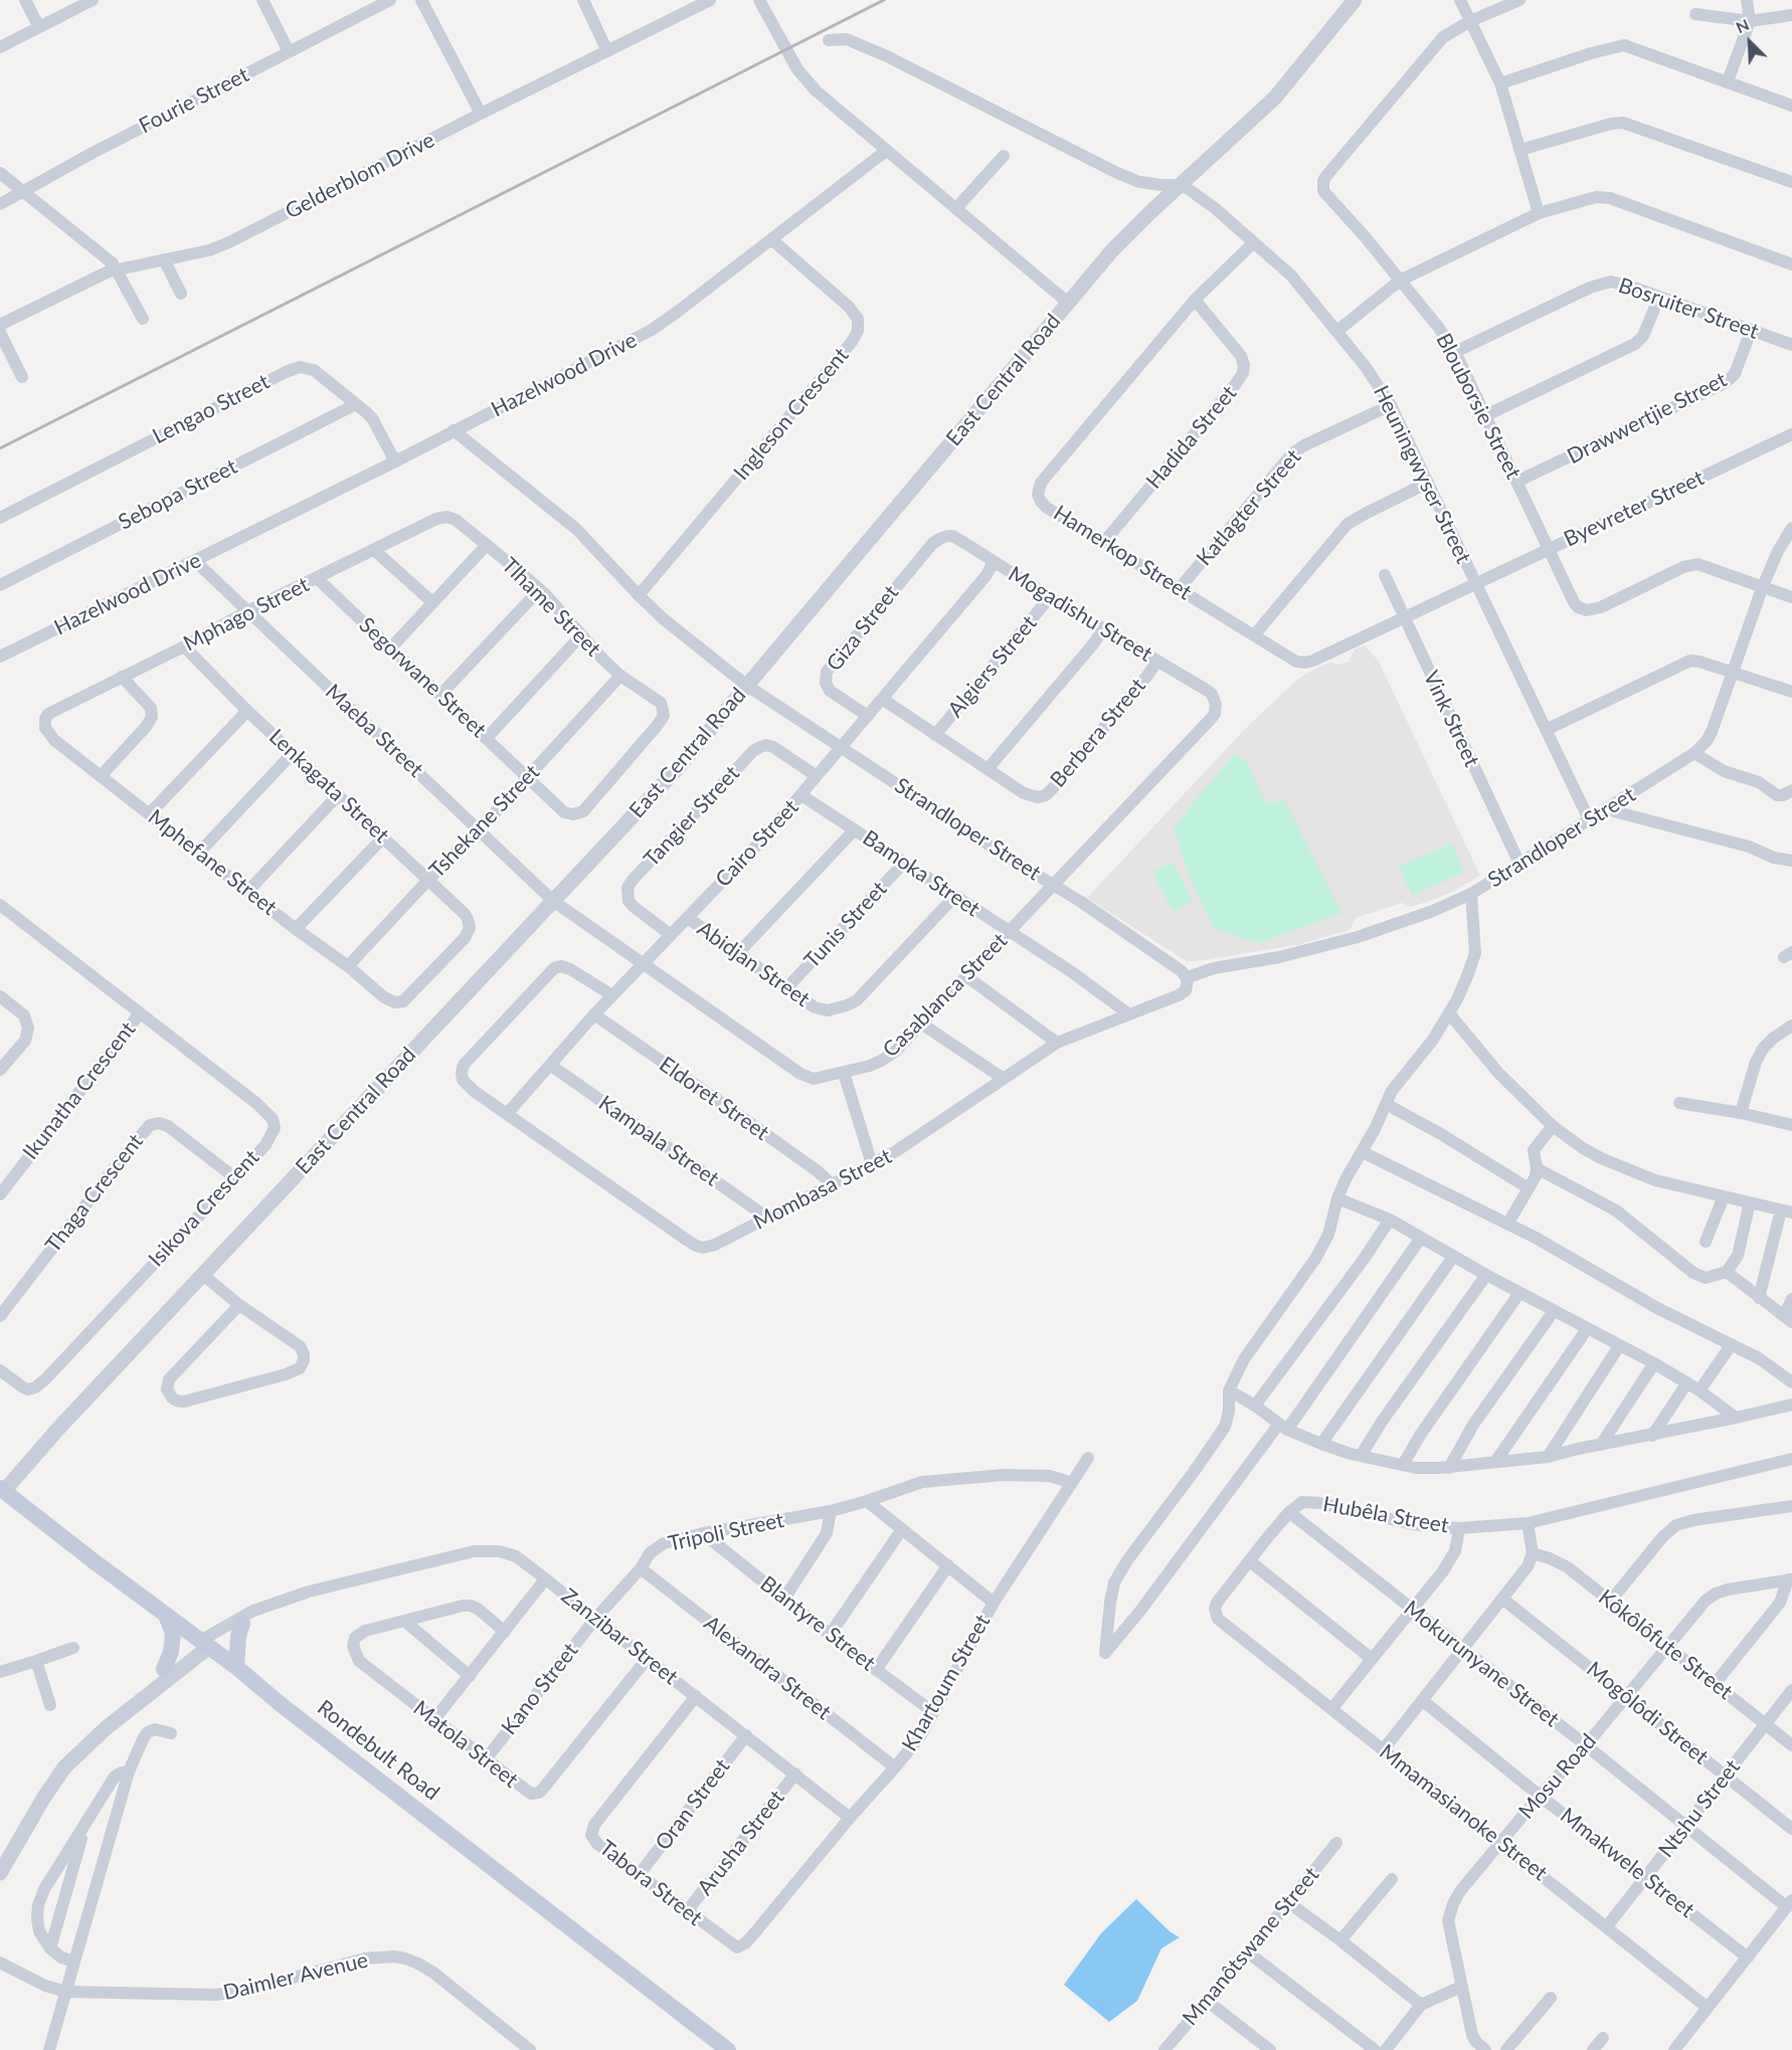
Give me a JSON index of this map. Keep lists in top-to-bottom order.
{
  "streets": {
    "main road": ["Rondebult Road"],
    "street": [
      "Fourie Street",
      "Gelderblom Drive",
      "Bosruiter Street",
      "Hazelwood Drive",
      "East Central Road",
      "Blouborsie Street",
      "Lengao Street",
      "Ingleson Crescent",
      "Drawwertjie Street",
      "Hadida Street",
      "Heuningwyser Street",
      "Sebopa Street",
      "Katlagter Street",
      "Byevreter Street",
      "Hamerkop Street",
      "Tlhame Street",
      "Mphago Street",
      "Mogadishu Street",
      "Giza Street",
      "Algiers Street",
      "Segorwane Street",
      "Vink Street",
      "Maeba Street",
      "Berbera Street",
      "Lenkagata Street",
      "Tangier Street",
      "Tshekane Street",
      "Strandloper Street",
      "Cairo Street",
      "Mphefane Street",
      "Bamoka Street",
      "Tunis Street",
      "Abidjan Street",
      "Casablanca Street",
      "Ikunatha Crescent",
      "Eldoret Street",
      "Kampala Street",
      "Mombasa Street",
      "Thaga Crescent",
      "Isikova Crescent",
      "Hubêla Street",
      "Tripoli Street",
      "Blantyre Street",
      "Zanzibar Street",
      "Kôkôlôfute Street",
      "Mokurunyane Street",
      "Alexandra Street",
      "Khartoum Street",
      "Kano Street",
      "Mogôlôdi Street",
      "Matola Street",
      "Mosu Road",
      "Oran Street",
      "Ntshu Street",
      "Mmamasianoke Street",
      "Arusha Street",
      "Mmakwele Street",
      "Tabora Street",
      "Mmanôtswane Street",
      "Daimler Avenue"
    ]
  },
  "crossings": [
    ["Bosruiter Street", "Blouborsie Street"],
    ["Bosruiter Street", "Drawwertjie Street"],
    ["Hazelwood Drive", "Lengao Street"],
    ["Hazelwood Drive", "Ingleson Crescent"],
    ["Hazelwood Drive", "Maeba Street"],
    ["East Central Road", "Heuningwyser Street"],
    ["East Central Road", "Maeba Street"],
    ["East Central Road", "Strandloper Street"],
    ["East Central Road", "Casablanca Street"],
    ["East Central Road", "Rondebult Road"],
    ["Blouborsie Street", "Drawwertjie Street"],
    ["Blouborsie Street", "Byevreter Street"],
    ["Blouborsie Street", "Strandloper Street"],
    ["Lengao Street", "Sebopa Street"],
    ["Hadida Street", "Hamerkop Street"],
    ["Heuningwyser Street", "Katlagter Street"],
    ["Heuningwyser Street", "Byevreter Street"],
    ["Heuningwyser Street", "Hamerkop Street"],
    ["Heuningwyser Street", "Strandloper Street"],
    ["Katlagter Street", "Hamerkop Street"],
    ["Byevreter Street", "Hamerkop Street"],
    ["Hamerkop Street", "Vink Street"],
    ["Tlhame Street", "Mphago Street"],
    ["Tlhame Street", "Segorwane Street"],
    ["Tlhame Street", "Tshekane Street"],
    ["Mphago Street", "Segorwane Street"],
    ["Mphago Street", "Maeba Street"],
    ["Mphago Street", "Lenkagata Street"],
    ["Mphago Street", "Mphefane Street"],
    ["Mogadishu Street", "Giza Street"],
    ["Mogadishu Street", "Algiers Street"],
    ["Mogadishu Street", "Berbera Street"],
    ["Mogadishu Street", "Cairo Street"],
    ["Mogadishu Street", "Casablanca Street"],
    ["Giza Street", "Cairo Street"],
    ["Algiers Street", "Berbera Street"],
    ["Segorwane Street", "Tshekane Street"],
    ["Vink Street", "Strandloper Street"],
    ["Maeba Street", "Tshekane Street"],
    ["Maeba Street", "Casablanca Street"],
    ["Berbera Street", "Cairo Street"],
    ["Lenkagata Street", "Tshekane Street"],
    ["Lenkagata Street", "Mphefane Street"],
    ["Tangier Street", "Cairo Street"],
    ["Tshekane Street", "Mphefane Street"],
    ["Strandloper Street", "Cairo Street"],
    ["Strandloper Street", "Casablanca Street"],
    ["Strandloper Street", "Mombasa Street"],
    ["Cairo Street", "Bamoka Street"],
    ["Cairo Street", "Abidjan Street"],
    ["Cairo Street", "Casablanca Street"],
    ["Cairo Street", "Eldoret Street"],
    ["Cairo Street", "Kampala Street"],
    ["Cairo Street", "Mombasa Street"],
    ["Bamoka Street", "Tunis Street"],
    ["Bamoka Street", "Abidjan Street"],
    ["Bamoka Street", "Casablanca Street"],
    ["Bamoka Street", "Mombasa Street"],
    ["Tunis Street", "Abidjan Street"],
    ["Ikunatha Crescent", "Isikova Crescent"],
    ["Eldoret Street", "Mombasa Street"],
    ["Kampala Street", "Mombasa Street"],
    ["Thaga Crescent", "Isikova Crescent"],
    ["Hubêla Street", "Mokurunyane Street"],
    ["Tripoli Street", "Blantyre Street"],
    ["Tripoli Street", "Zanzibar Street"],
    ["Tripoli Street", "Alexandra Street"],
    ["Tripoli Street", "Khartoum Street"],
    ["Tripoli Street", "Kano Street"],
    ["Blantyre Street", "Khartoum Street"],
    ["Zanzibar Street", "Khartoum Street"],
    ["Zanzibar Street", "Kano Street"],
    ["Zanzibar Street", "Matola Street"],
    ["Zanzibar Street", "Oran Street"],
    ["Zanzibar Street", "Arusha Street"],
    ["Zanzibar Street", "Tabora Street"],
    ["Kôkôlôfute Street", "Mosu Road"],
    ["Kôkôlôfute Street", "Ntshu Street"],
    ["Mokurunyane Street", "Mosu Road"],
    ["Mokurunyane Street", "Ntshu Street"],
    ["Alexandra Street", "Khartoum Street"],
    ["Khartoum Street", "Tabora Street"],
    ["Kano Street", "Matola Street"],
    ["Mogôlôdi Street", "Mosu Road"],
    ["Mogôlôdi Street", "Ntshu Street"],
    ["Mosu Road", "Mmamasianoke Street"],
    ["Mosu Road", "Mmakwele Street"],
    ["Oran Street", "Tabora Street"],
    ["Ntshu Street", "Mmamasianoke Street"],
    ["Ntshu Street", "Mmakwele Street"],
    ["Arusha Street", "Tabora Street"]
  ],
  "north": "top left"
}
